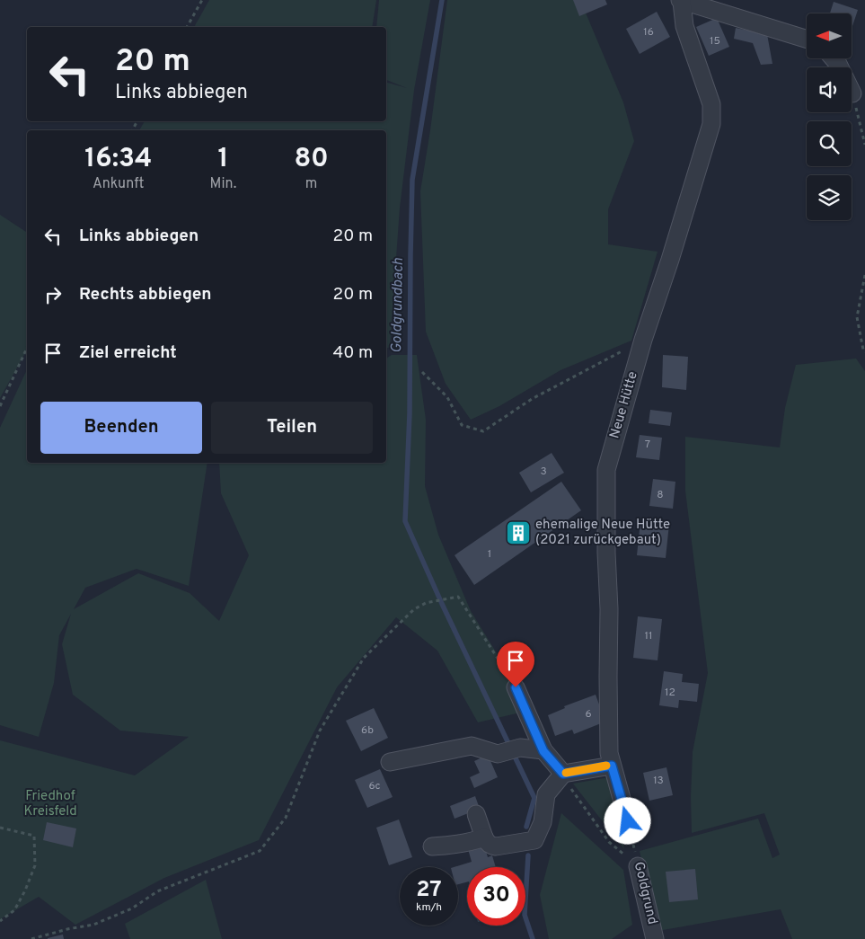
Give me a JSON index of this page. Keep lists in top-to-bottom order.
{
  "streets": {
    "street": ["Neue Hütte", "Goldgrund"]
  },
  "crossings": [
    ["Neue Hütte", "Goldgrund"]
  ],
  "water": ["Goldgrundbach"],
  "parks": ["Friedhof Kreisfeld"],
  "places": {
    "building": ["ehemalige Neue Hütte (2021 zurückgebaut)"]
  },
  "house_numbers": [
    "16",
    "15",
    "7",
    "3",
    "8",
    "1",
    "11",
    "12",
    "6",
    "6b",
    "13",
    "6c"
  ],
  "north": "left",
  "page": {
    "turn": ["20 m", "Links abbiegen"],
    "eta": [
      "16:34",
      "Ankunft",
      "1",
      "Min.",
      "80",
      "m"
    ],
    "list": [
      {
        "name": "Links abbiegen",
        "value": "20 m"
      },
      {
        "name": "Rechts abbiegen",
        "value": "20 m"
      },
      {
        "name": "Ziel erreicht",
        "value": "40 m"
      }
    ],
    "buttons": ["Beenden", "Teilen"],
    "speed": "27 km/h",
    "limit": "30"
  }
}
